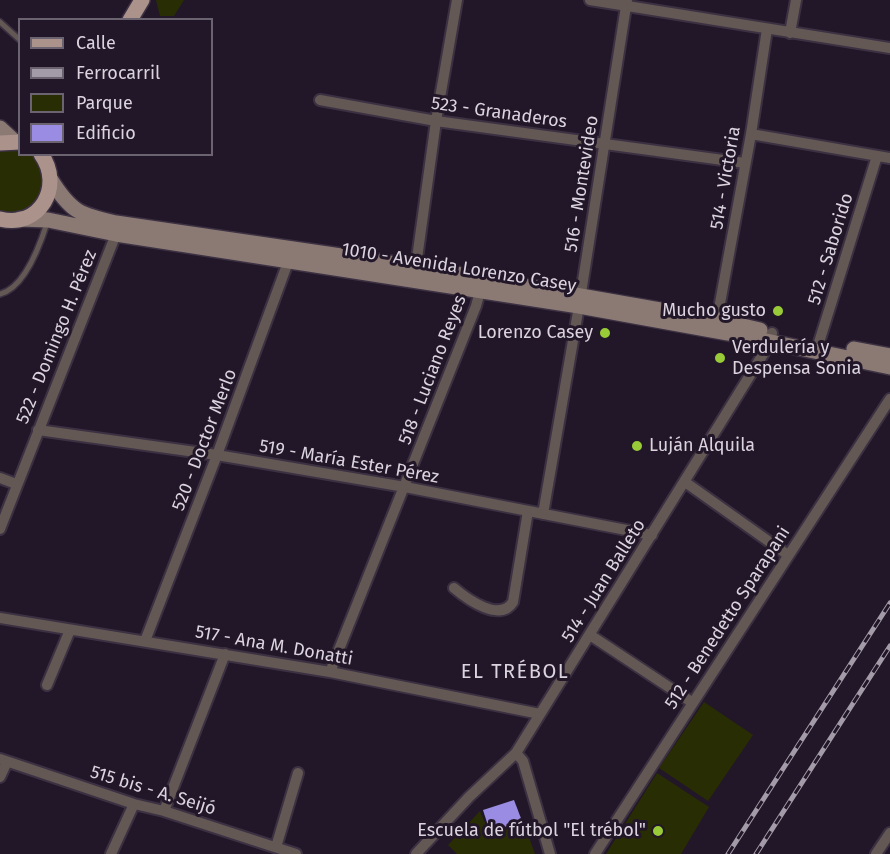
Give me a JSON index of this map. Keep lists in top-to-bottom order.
{
  "streets": {
    "main road": ["1010 - Avenida Lorenzo Casey"],
    "street": [
      "523 - Granaderos",
      "514 - Victoria",
      "516 - Montevideo",
      "512 - Saborido",
      "522 - Domingo H. Pérez",
      "518 - Luciano Reyes",
      "520 - Doctor Merlo",
      "519 - María Ester Pérez",
      "514 - Juan Balleto",
      "512 - Benedetto Sparapani",
      "517 - Ana M. Donatti",
      "515 bis - A. Seijó"
    ]
  },
  "crossings": [
    ["523 - Granaderos", "514 - Victoria"],
    ["523 - Granaderos", "516 - Montevideo"],
    ["514 - Victoria", "1010 - Avenida Lorenzo Casey"],
    ["516 - Montevideo", "1010 - Avenida Lorenzo Casey"],
    ["516 - Montevideo", "519 - María Ester Pérez"],
    ["512 - Saborido", "1010 - Avenida Lorenzo Casey"],
    ["1010 - Avenida Lorenzo Casey", "522 - Domingo H. Pérez"],
    ["1010 - Avenida Lorenzo Casey", "518 - Luciano Reyes"],
    ["1010 - Avenida Lorenzo Casey", "520 - Doctor Merlo"],
    ["1010 - Avenida Lorenzo Casey", "514 - Juan Balleto"],
    ["522 - Domingo H. Pérez", "519 - María Ester Pérez"],
    ["518 - Luciano Reyes", "519 - María Ester Pérez"],
    ["518 - Luciano Reyes", "517 - Ana M. Donatti"],
    ["520 - Doctor Merlo", "519 - María Ester Pérez"],
    ["520 - Doctor Merlo", "517 - Ana M. Donatti"],
    ["519 - María Ester Pérez", "514 - Juan Balleto"],
    ["514 - Juan Balleto", "517 - Ana M. Donatti"]
  ],
  "districts": ["EL TRÉBOL"],
  "places": [
    "Mucho gusto",
    "Lorenzo Casey",
    "Verdulería y Despensa Sonia",
    "Luján Alquila",
    "Escuela de fútbol \"El trébol\""
  ],
  "legend": [
    "Calle",
    "Ferrocarril",
    "Parque",
    "Edificio"
  ]
}
